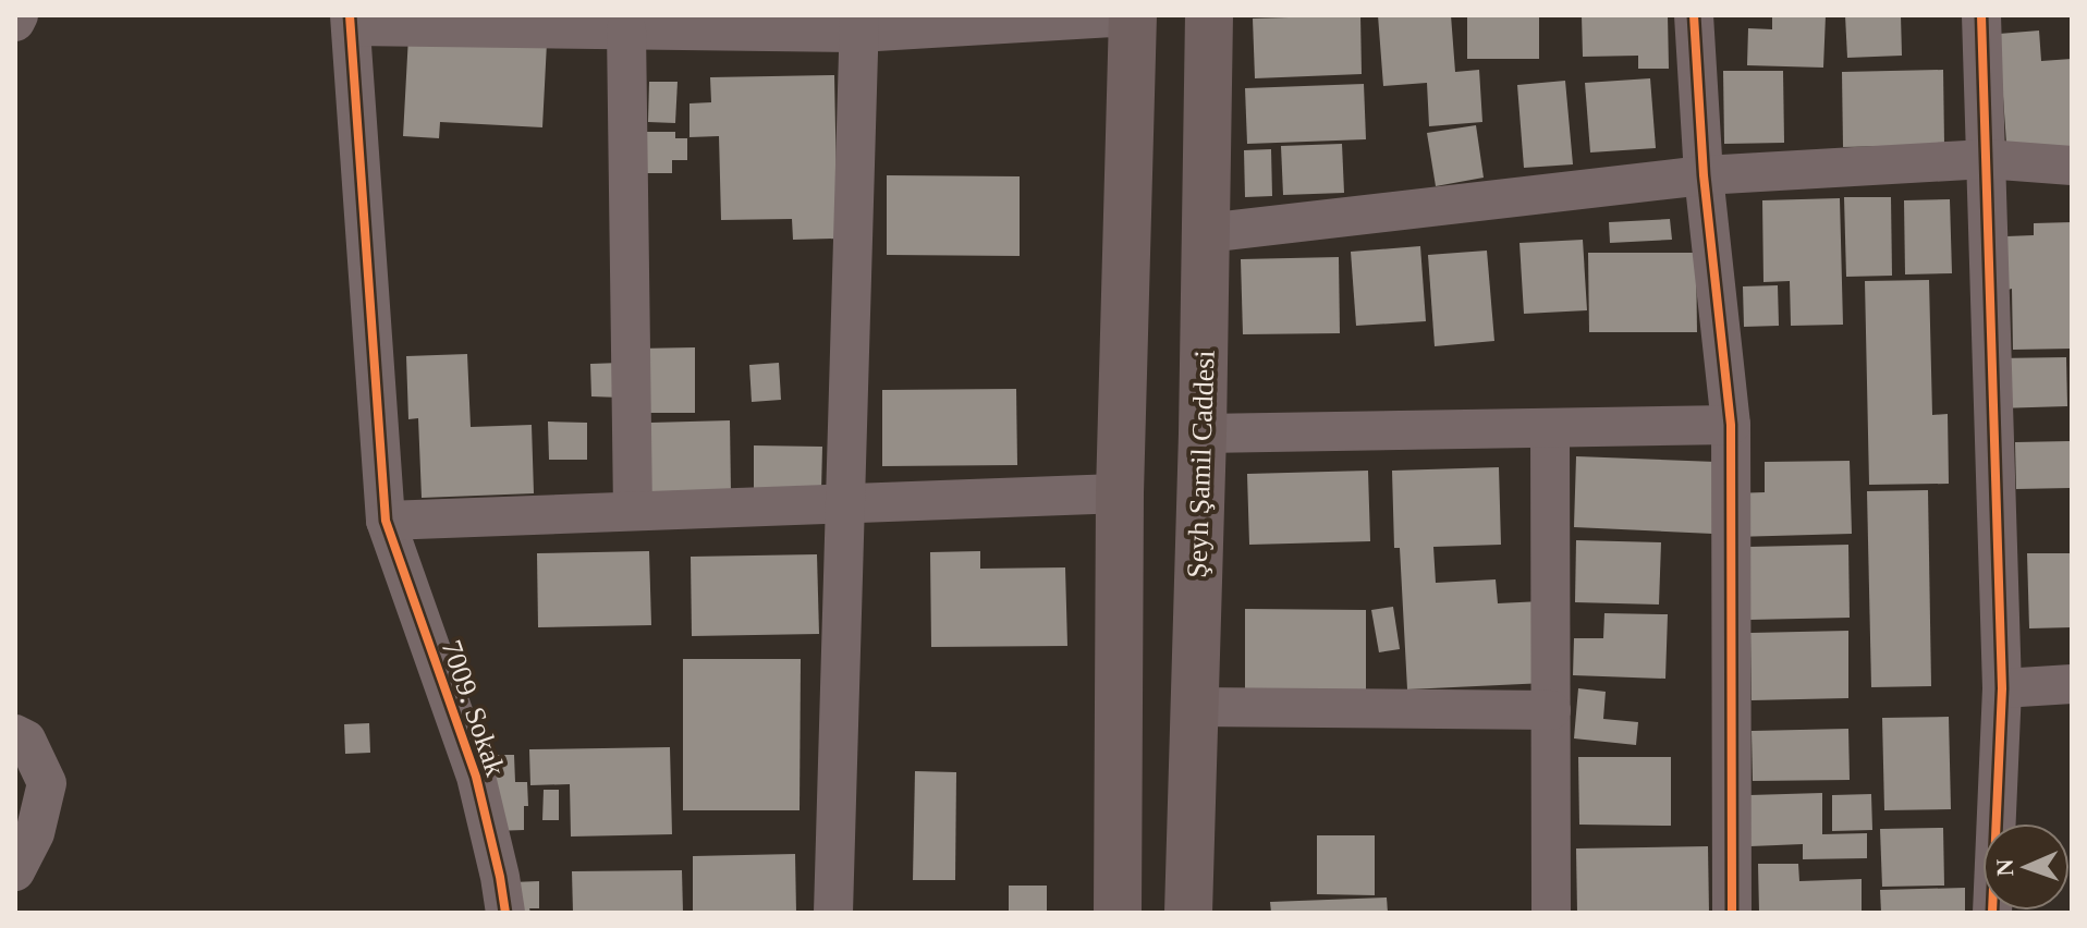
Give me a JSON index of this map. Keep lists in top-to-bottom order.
{
  "streets": {
    "main road": ["Şeyh Şamil Caddesi"],
    "street": ["7009. Sokak"]
  },
  "north": "left"
}
